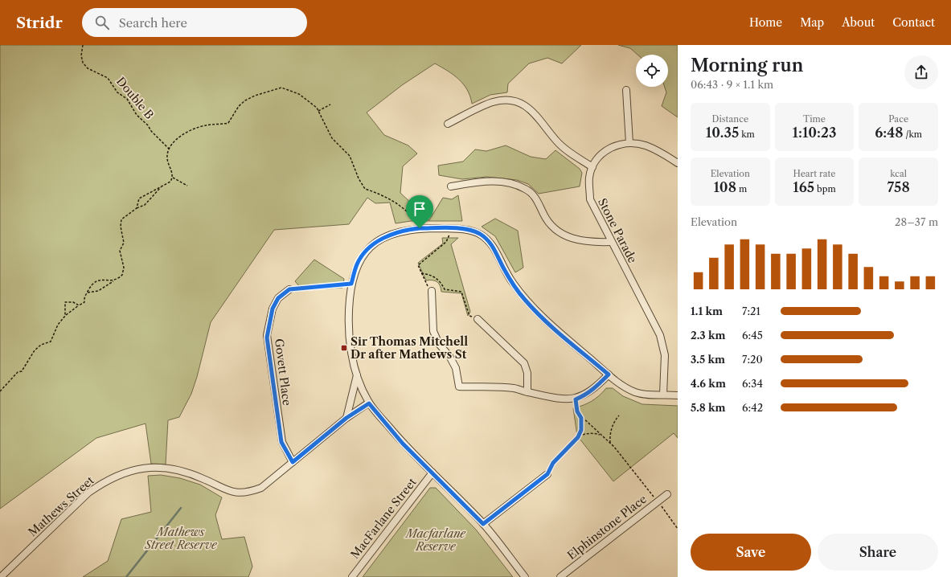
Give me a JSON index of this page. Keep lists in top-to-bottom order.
{
  "streets": {
    "street": [
      "Stone Parade",
      "Govett Place",
      "Mathews Street",
      "MacFarlane Street",
      "Elphinstone Place"
    ],
    "path": ["Double B"]
  },
  "crossings": [
    ["Govett Place", "Mathews Street"]
  ],
  "parks": ["Mathews Street Reserve", "Macfarlane Reserve"],
  "places": {
    "transit": ["Sir Thomas Mitchell Dr after Mathews St"]
  },
  "page": {
    "header": "Stridr",
    "search": "Search here",
    "nav": [
      "Home",
      "Map",
      "About",
      "Contact"
    ],
    "heading": ["Morning run", "06:43 · 9 × 1.1 km"],
    "stats": [
      ["Distance", "10.35 km"],
      ["Time", "1:10:23"],
      ["Pace", "6:48 /km"],
      ["Elevation", "108 m"],
      ["Heart rate", "165 bpm"],
      ["kcal", "758"]
    ],
    "chart": ["Elevation", "28–37 m"],
    "list": [
      {
        "name": "1.1 km",
        "note": "7:21"
      },
      {
        "name": "2.3 km",
        "note": "6:45"
      },
      {
        "name": "3.5 km",
        "note": "7:20"
      },
      {
        "name": "4.6 km",
        "note": "6:34"
      },
      {
        "name": "5.8 km",
        "note": "6:42"
      }
    ],
    "buttons": ["Save", "Share"]
  }
}
